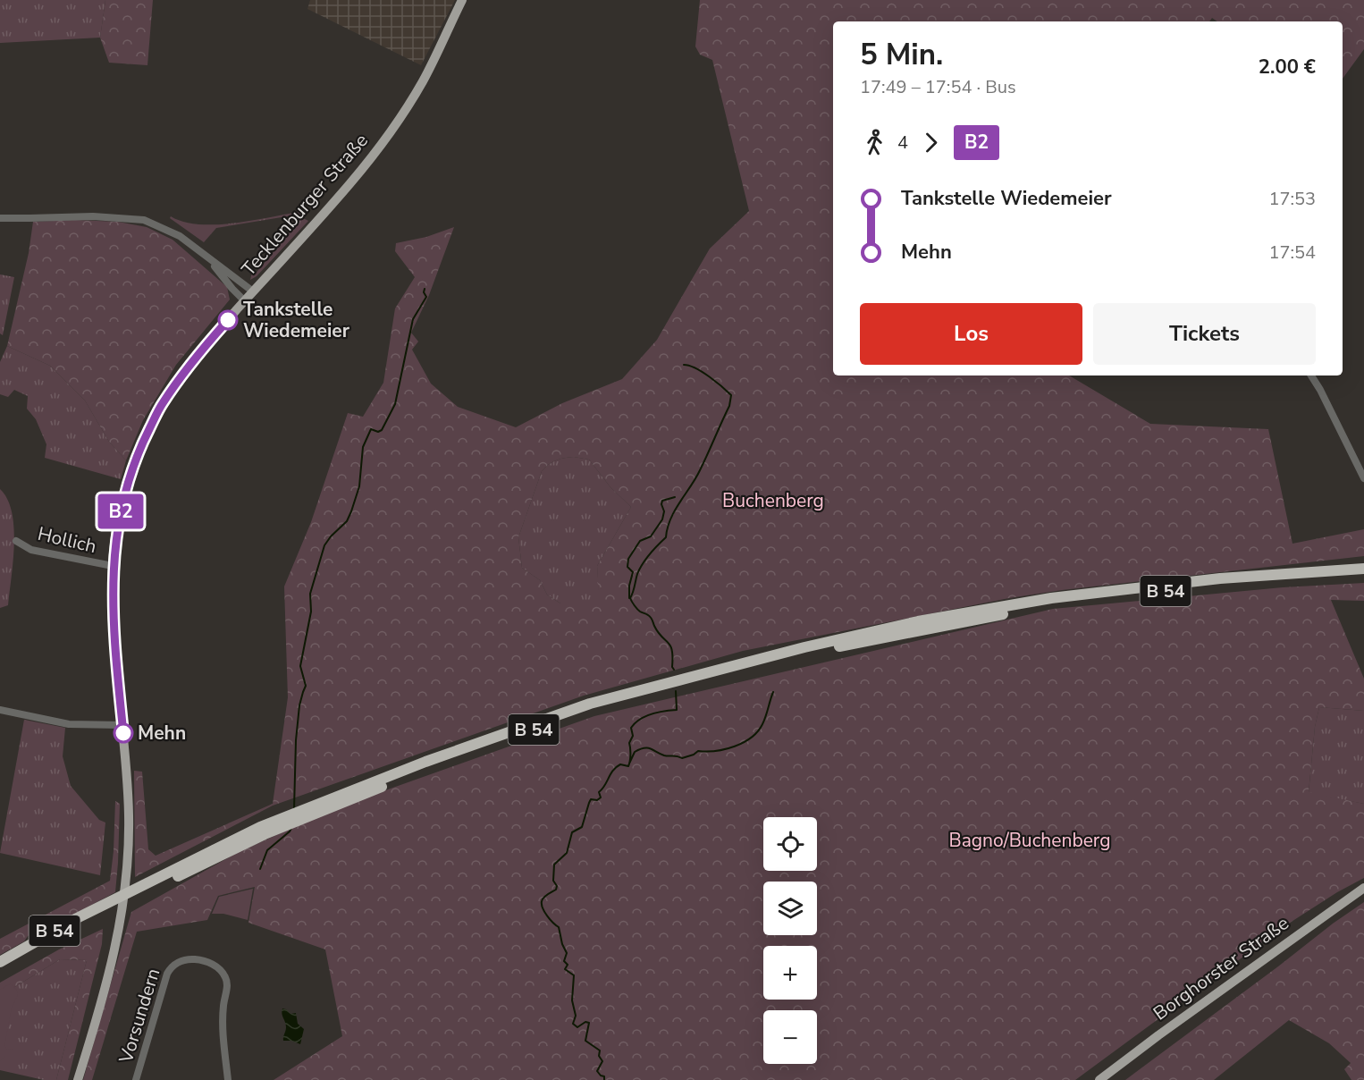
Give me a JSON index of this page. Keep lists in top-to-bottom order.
{
  "streets": {
    "highway": ["B 54"],
    "main road": ["Tecklenburger Straße", "Borghorster Straße"],
    "street": ["Hollich", "Vorsundern"]
  },
  "crossings": [
    ["Tecklenburger Straße", "Hollich"]
  ],
  "parks": ["Buchenberg", "Bagno/Buchenberg"],
  "places": ["Tankstelle Wiedemeier", "Mehn"],
  "lines": ["bus line B2"],
  "page": {
    "on_map": "B2",
    "heading": ["5 Min.", "17:49 – 17:54 · Bus", "2.00 €"],
    "legs": ["4", "B2"],
    "list": [
      {
        "name": "Tankstelle Wiedemeier",
        "value": "17:53"
      },
      {
        "name": "Mehn",
        "value": "17:54"
      }
    ],
    "buttons": ["Los", "Tickets"],
    "map_buttons": ["+", "−"]
  }
}
